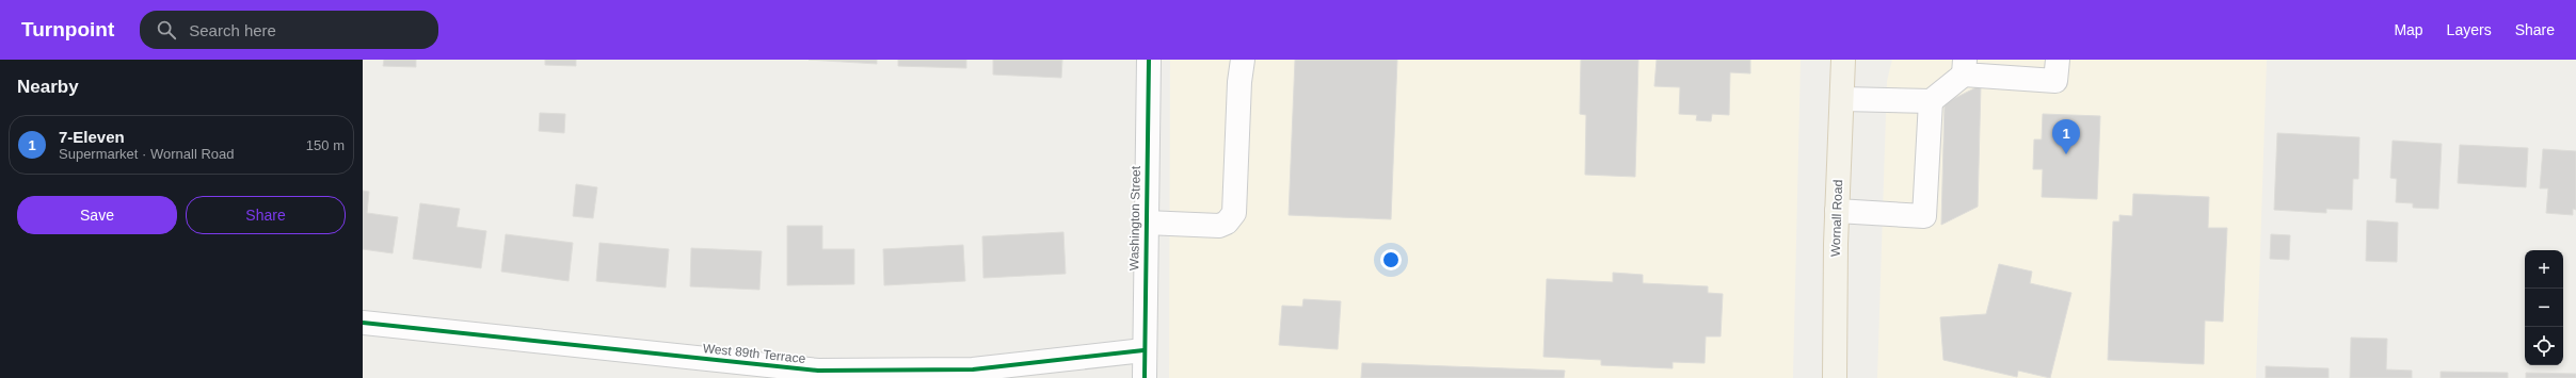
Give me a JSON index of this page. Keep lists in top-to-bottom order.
{
  "streets": {
    "main road": ["Wornall Road"],
    "street": ["Washington Street", "West 89th Terrace"]
  },
  "crossings": [
    ["Washington Street", "West 89th Terrace"]
  ],
  "page": {
    "header": "Turnpoint",
    "search": "Search here",
    "nav": ["Map", "Layers", "Share"],
    "heading": "Nearby",
    "list": [
      {
        "mark": "1",
        "name": "7-Eleven",
        "note": "Supermarket · Wornall Road",
        "value": "150 m"
      }
    ],
    "pins": "1",
    "buttons": ["Save", "Share"],
    "map_buttons": ["+", "−"]
  }
}
